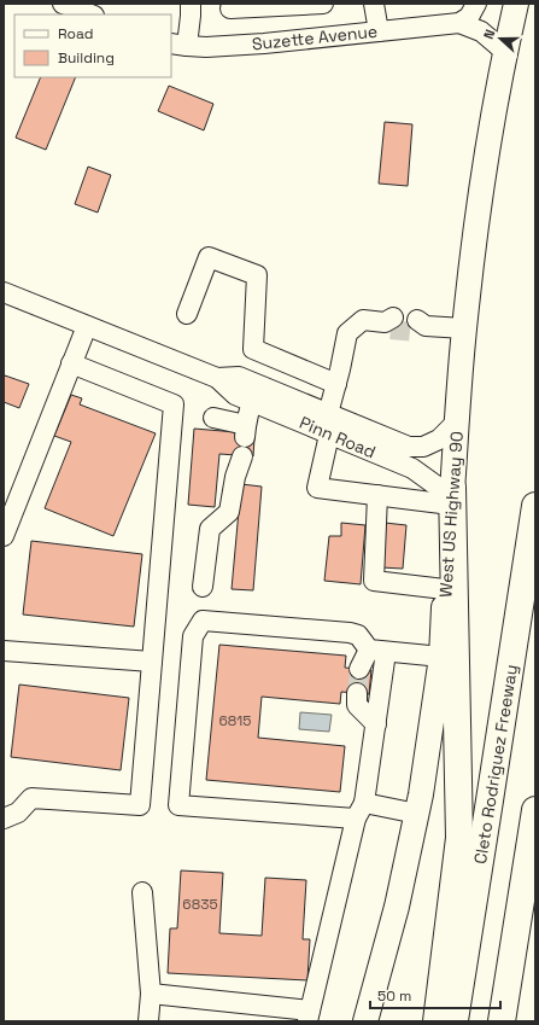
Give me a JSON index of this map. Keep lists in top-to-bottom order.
{
  "streets": {
    "highway": ["Cleto Rodriguez Freeway"],
    "main road": ["West US Highway 90"],
    "street": ["Suzette Avenue", "Pinn Road"]
  },
  "crossings": [
    ["Suzette Avenue", "West US Highway 90"],
    ["Pinn Road", "West US Highway 90"]
  ],
  "house_numbers": ["6815", "6835"],
  "legend": ["Road", "Building"],
  "scale_bar": "50 m",
  "north": "left"
}
